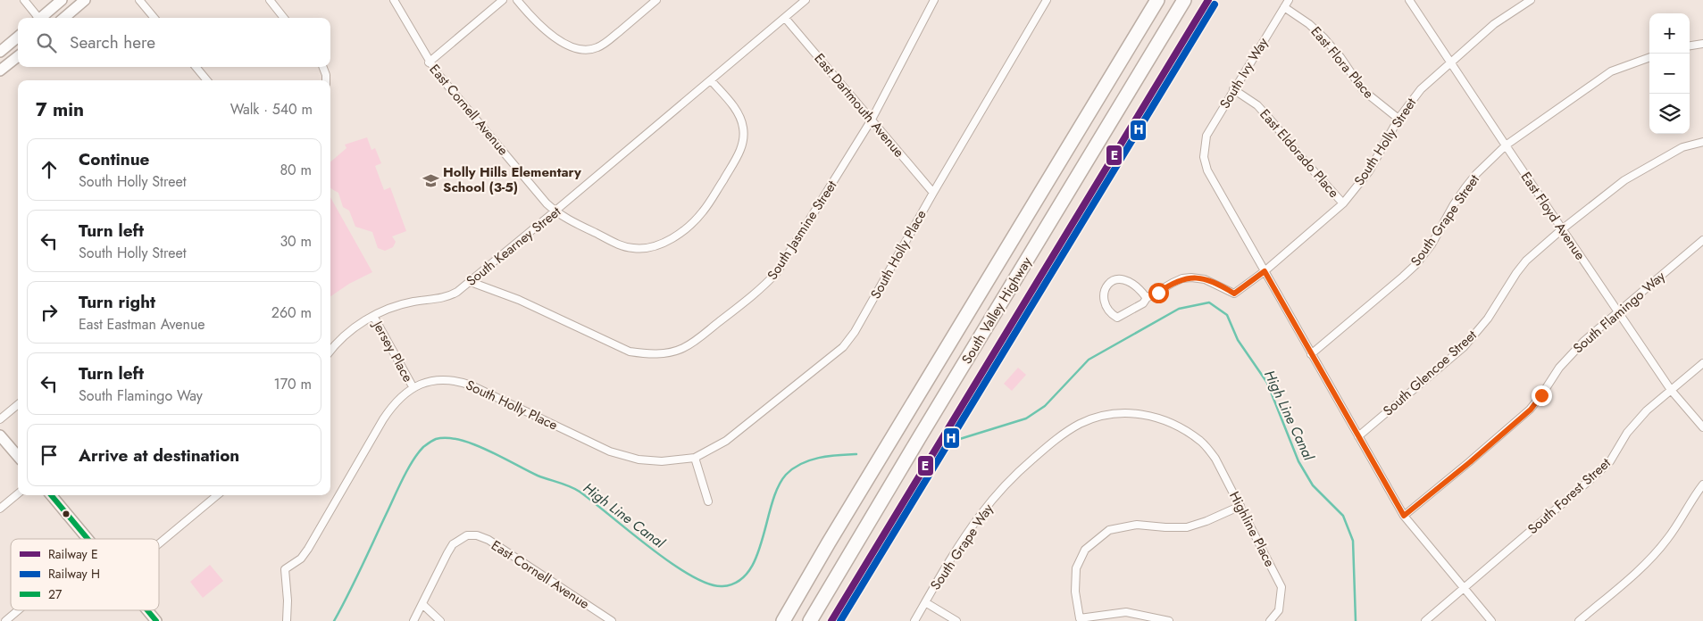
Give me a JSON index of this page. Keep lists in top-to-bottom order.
{
  "streets": {
    "highway": ["South Valley Highway"],
    "street": [
      "East Flora Place",
      "South Ivy Way",
      "East Dartmouth Avenue",
      "East Cornell Avenue",
      "South Holly Street",
      "East Eldorado Place",
      "East Floyd Avenue",
      "South Grape Street",
      "South Jasmine Street",
      "South Kearney Street",
      "South Holly Place",
      "South Flamingo Way",
      "Jersey Place",
      "South Glencoe Street",
      "South Forest Street",
      "Highline Place",
      "South Grape Way"
    ]
  },
  "crossings": [
    ["East Flora Place", "South Ivy Way"],
    ["East Flora Place", "South Holly Street"],
    ["South Ivy Way", "South Holly Street"],
    ["South Ivy Way", "East Eldorado Place"],
    ["East Dartmouth Avenue", "South Jasmine Street"],
    ["East Dartmouth Avenue", "South Kearney Street"],
    ["East Dartmouth Avenue", "South Holly Place"],
    ["East Cornell Avenue", "South Kearney Street"],
    ["South Holly Street", "East Eldorado Place"],
    ["South Holly Street", "East Floyd Avenue"],
    ["East Floyd Avenue", "South Grape Street"],
    ["East Floyd Avenue", "South Flamingo Way"],
    ["East Floyd Avenue", "South Glencoe Street"],
    ["East Floyd Avenue", "South Forest Street"],
    ["South Jasmine Street", "South Kearney Street"],
    ["South Kearney Street", "Jersey Place"],
    ["South Holly Place", "Jersey Place"],
    ["Highline Place", "South Grape Way"]
  ],
  "water": ["High Line Canal"],
  "places": {
    "school or university": ["Holly Hills Elementary School (3-5)"]
  },
  "lines": ["rail line E", "rail line H", "transit line 27"],
  "legend": ["Railway E", "Railway H", "27"],
  "page": {
    "map_buttons": ["+", "−"],
    "search": "Search here",
    "heading": ["7 min", "Walk · 540 m"],
    "list": [
      ["Continue", "South Holly Street", "80 m"],
      ["Turn left", "South Holly Street", "30 m"],
      ["Turn right", "East Eastman Avenue", "260 m"],
      ["Turn left", "South Flamingo Way", "170 m"],
      "Arrive at destination"
    ]
  }
}
